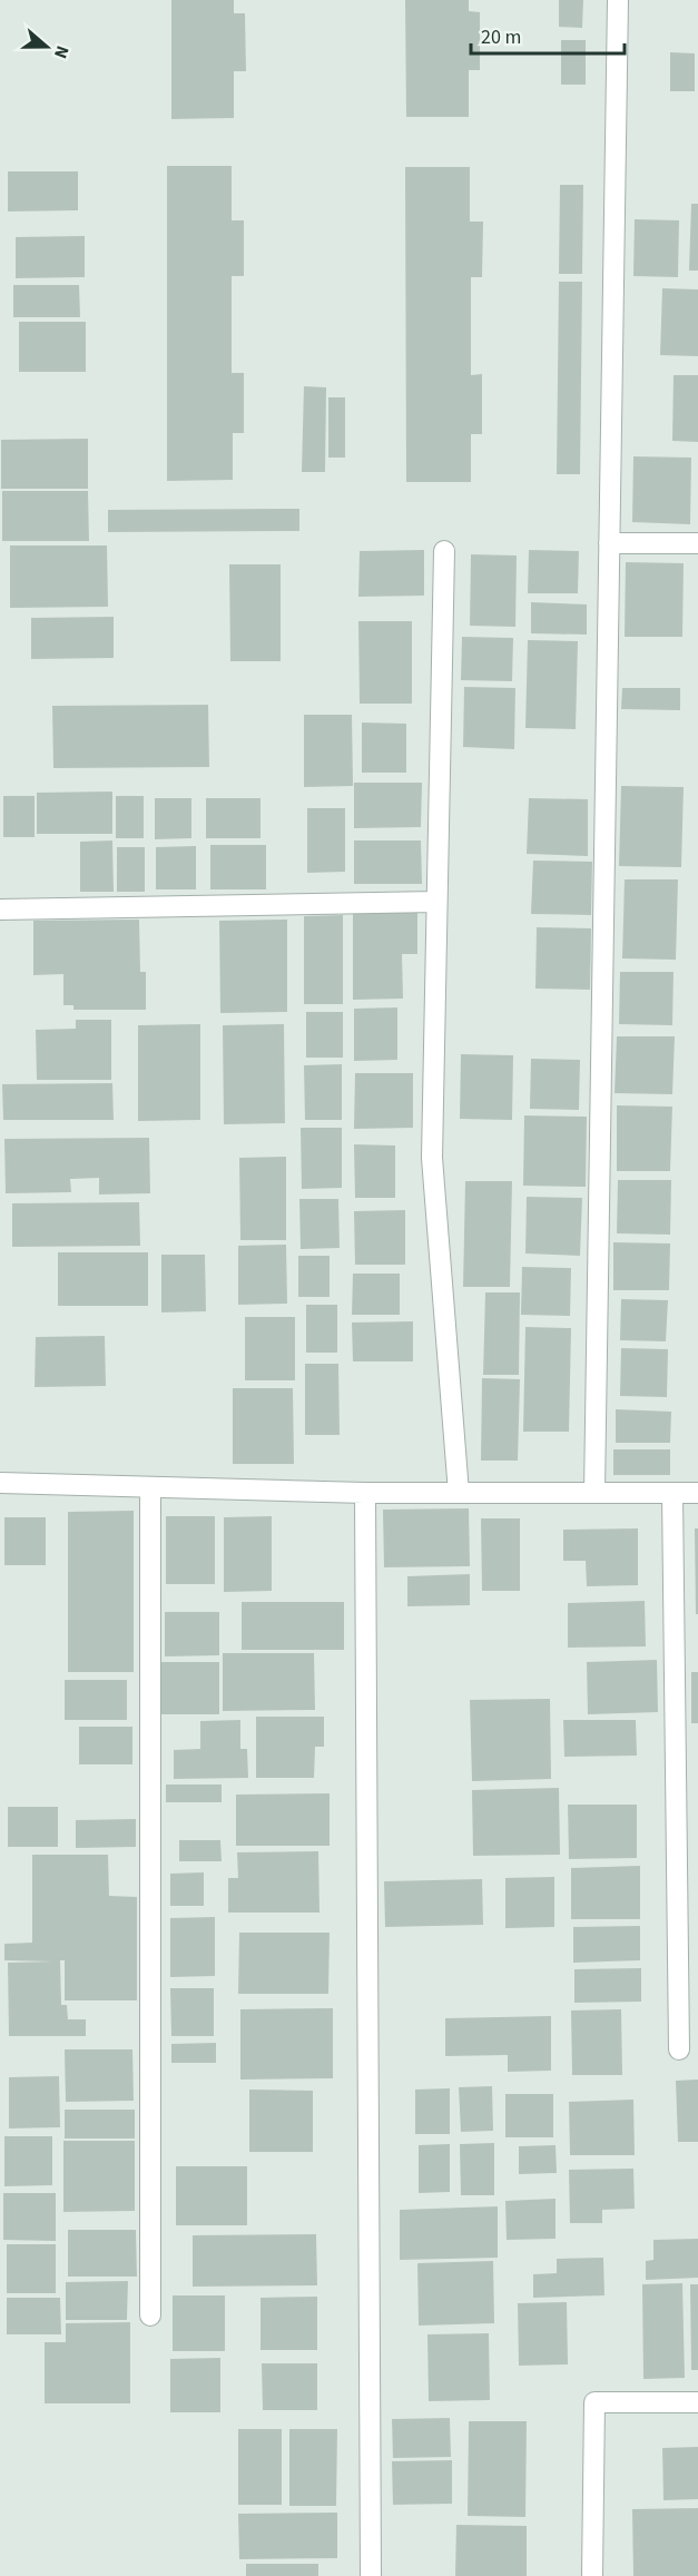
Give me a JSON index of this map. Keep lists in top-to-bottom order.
{
  "scale_bar": "20 m",
  "north": "right"
}
